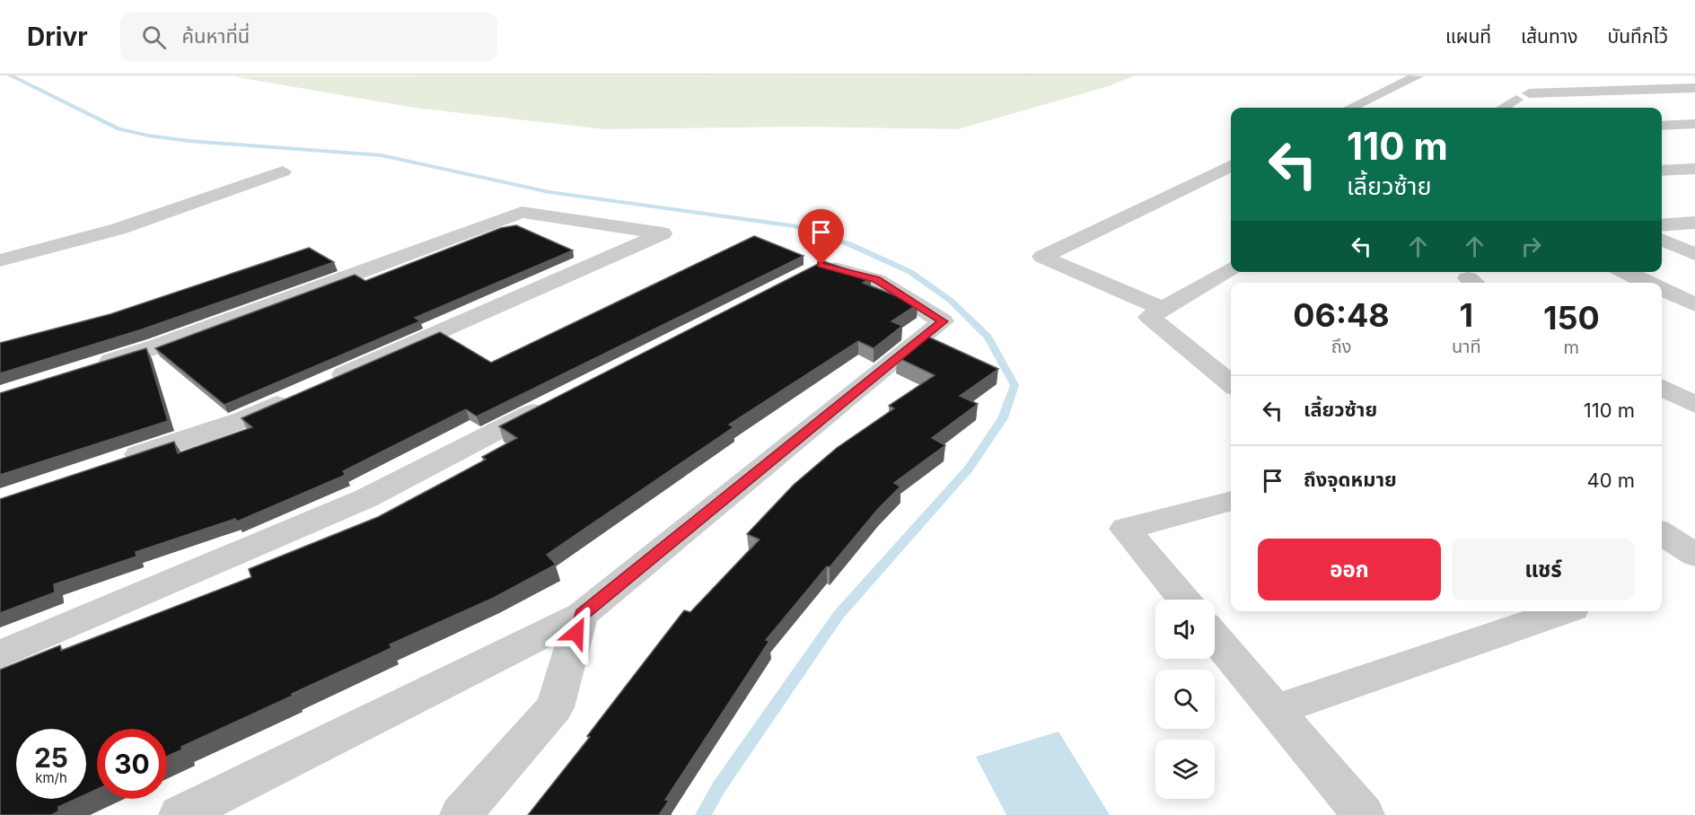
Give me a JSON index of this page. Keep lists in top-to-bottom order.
{
  "page": {
    "header": "Drivr",
    "search": "ค้นหาที่นี่",
    "nav": ["แผนที่", "เส้นทาง", "บันทึกไว้"],
    "turn": ["110 m", "เลี้ยวซ้าย"],
    "eta": [
      "06:48",
      "ถึง",
      "1",
      "นาที",
      "150",
      "m"
    ],
    "list": [
      {
        "name": "เลี้ยวซ้าย",
        "value": "110 m"
      },
      {
        "name": "ถึงจุดหมาย",
        "value": "40 m"
      }
    ],
    "buttons": ["ออก", "แชร์"],
    "speed": "25 km/h",
    "limit": "30"
  }
}
